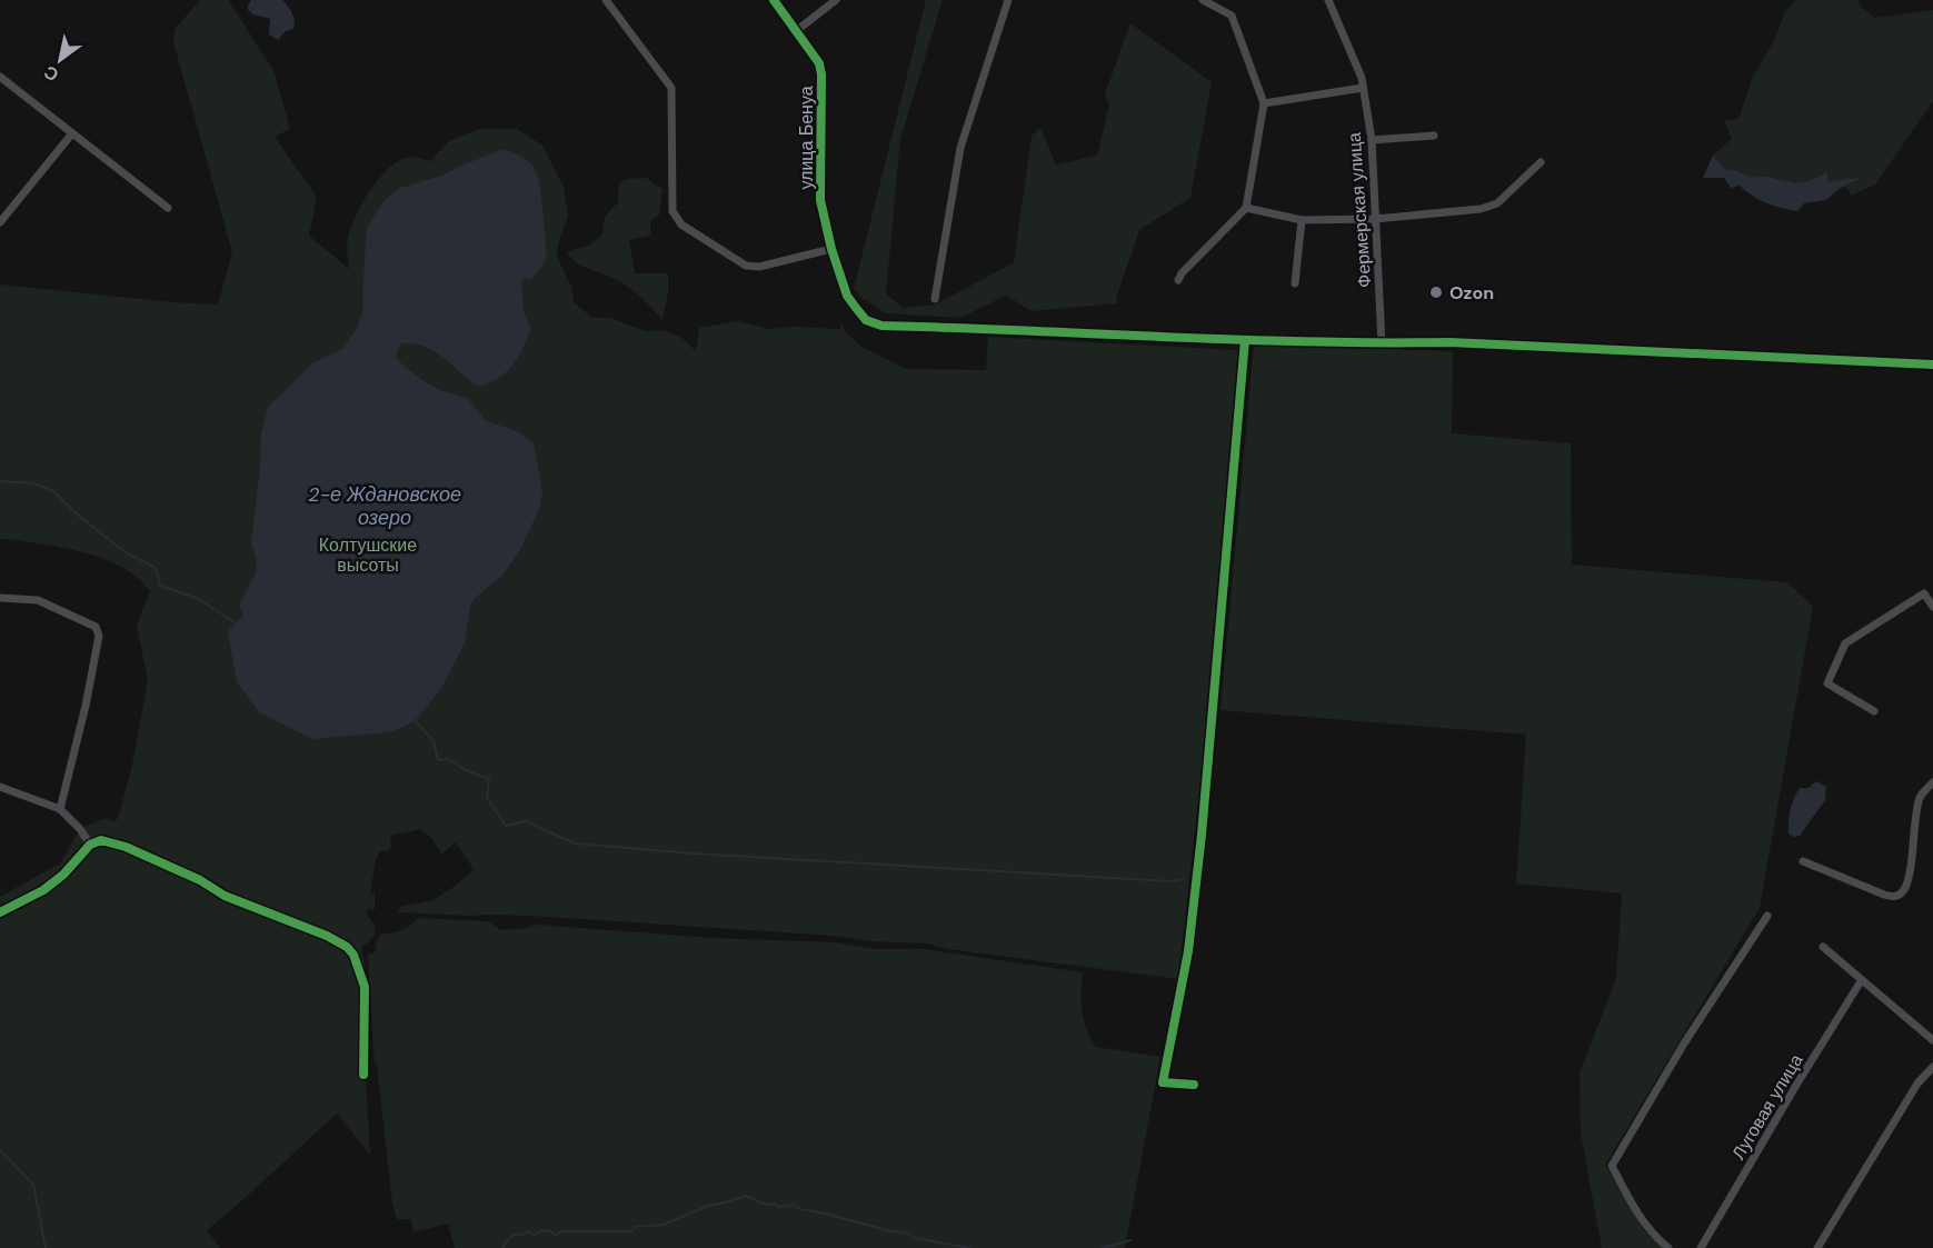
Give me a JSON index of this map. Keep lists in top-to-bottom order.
{
  "streets": {
    "street": ["улица Бенуа", "Фермерская улица", "Луговая улица"]
  },
  "crossings": [
    ["улица Бенуа", "Фермерская улица"]
  ],
  "water": ["2-е Ждановское озеро"],
  "parks": ["Колтушские высоты"],
  "places": ["Ozon"],
  "north": "bottom left"
}
